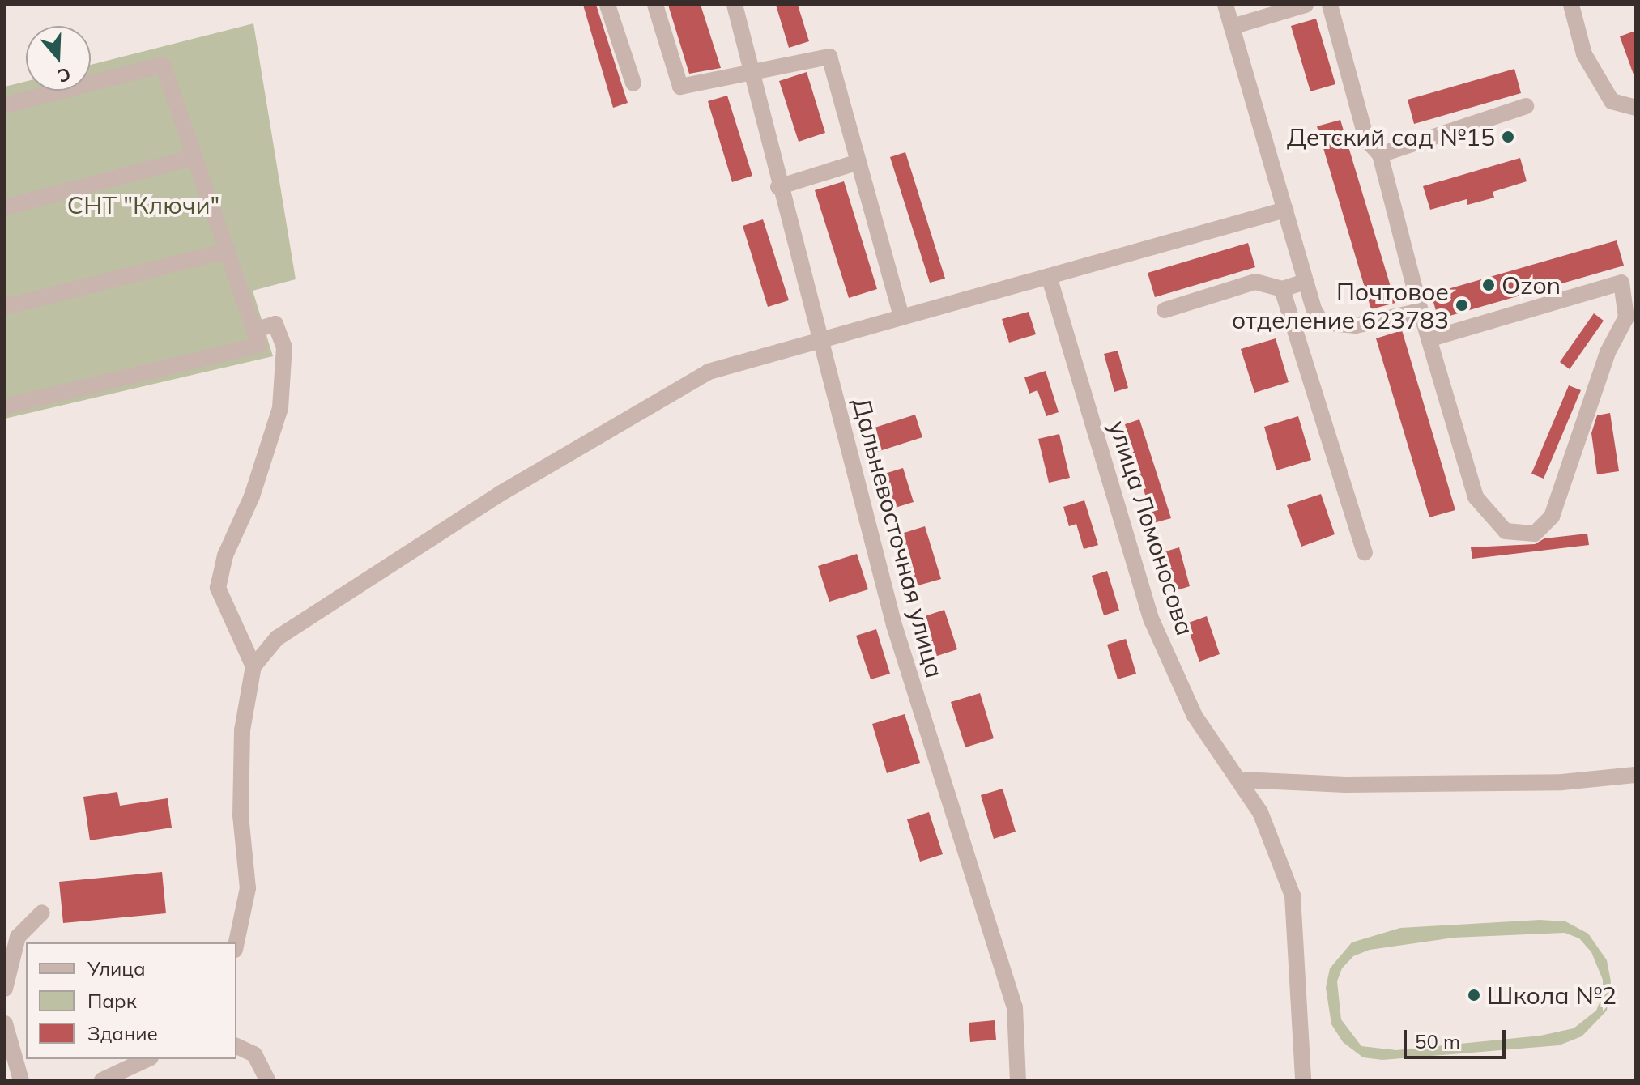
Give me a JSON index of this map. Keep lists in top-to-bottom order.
{
  "streets": {
    "street": ["улица Ломоносова", "Дальневосточная улица"]
  },
  "parks": ["СНТ \"Ключи\""],
  "places": [
    "Детский сад №15",
    "Ozon",
    "Почтовое отделение 623783",
    "Школа №2"
  ],
  "legend": ["Улица", "Парк", "Здание"],
  "scale_bar": "50 m",
  "north": "bottom"
}
